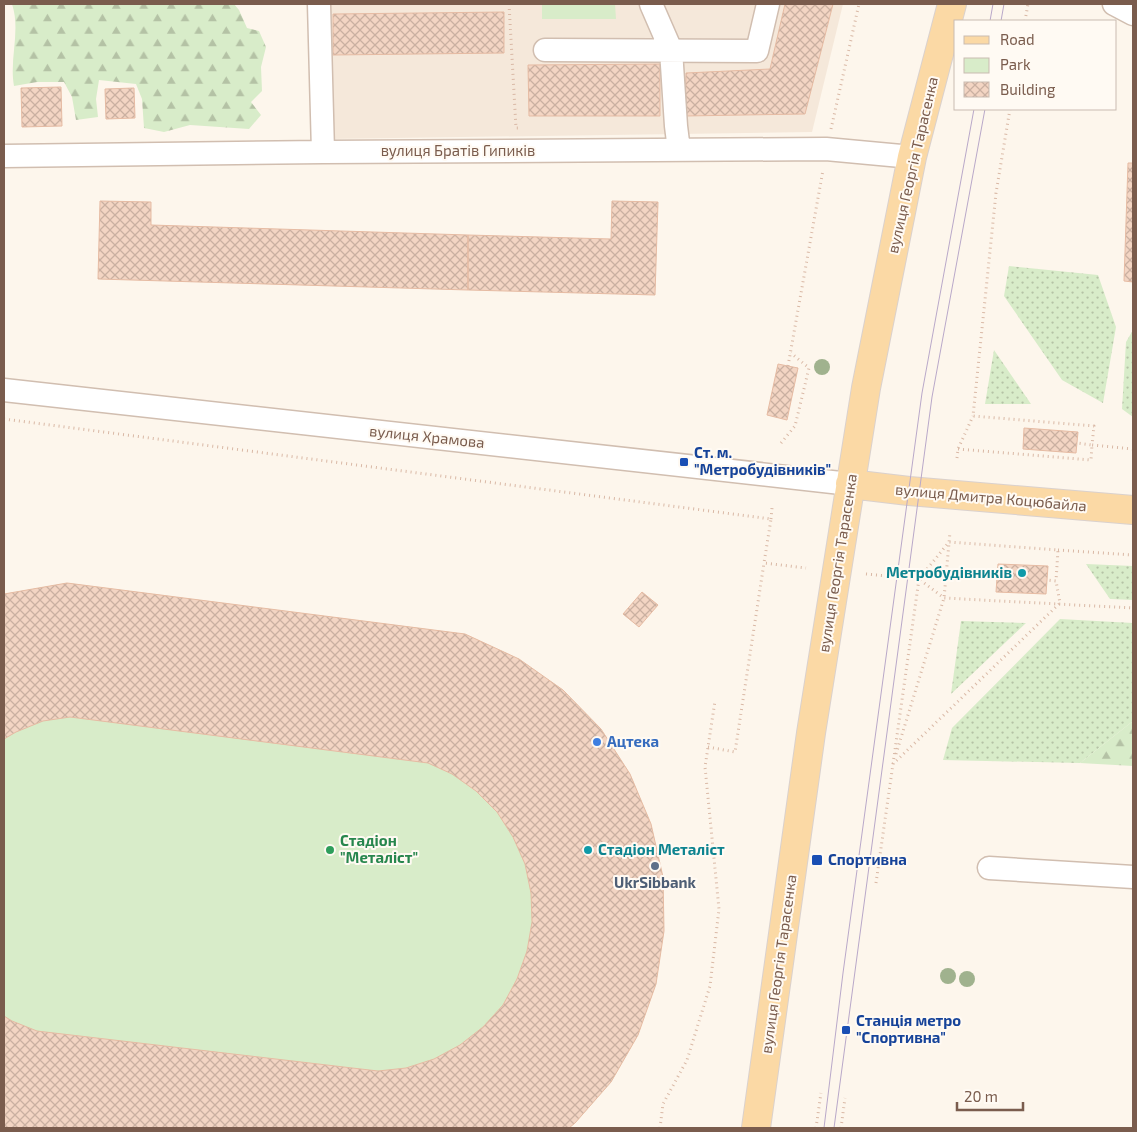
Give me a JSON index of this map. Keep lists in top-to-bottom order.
{
  "streets": {
    "main road": ["вулиця Георгія Тарасенка", "вулиця Дмитра Коцюбайла"],
    "street": ["вулиця Братів Гипиків", "вулиця Храмова"]
  },
  "crossings": [
    ["вулиця Братів Гипиків", "вулиця Георгія Тарасенка"],
    ["вулиця Георгія Тарасенка", "вулиця Храмова"],
    ["вулиця Георгія Тарасенка", "вулиця Дмитра Коцюбайла"],
    ["вулиця Храмова", "вулиця Дмитра Коцюбайла"]
  ],
  "places": {
    "transit": ["Ст. м. \"Метробудівників\"", "Спортивна", "Станція метро \"Спортивна\""],
    "other": [
      "Метробудівників",
      "Ацтека",
      "Стадіон \"Металіст\"",
      "Стадіон Металіст",
      "UkrSibbank"
    ]
  },
  "legend": ["Road", "Park", "Building"],
  "scale_bar": "20 m"
}
